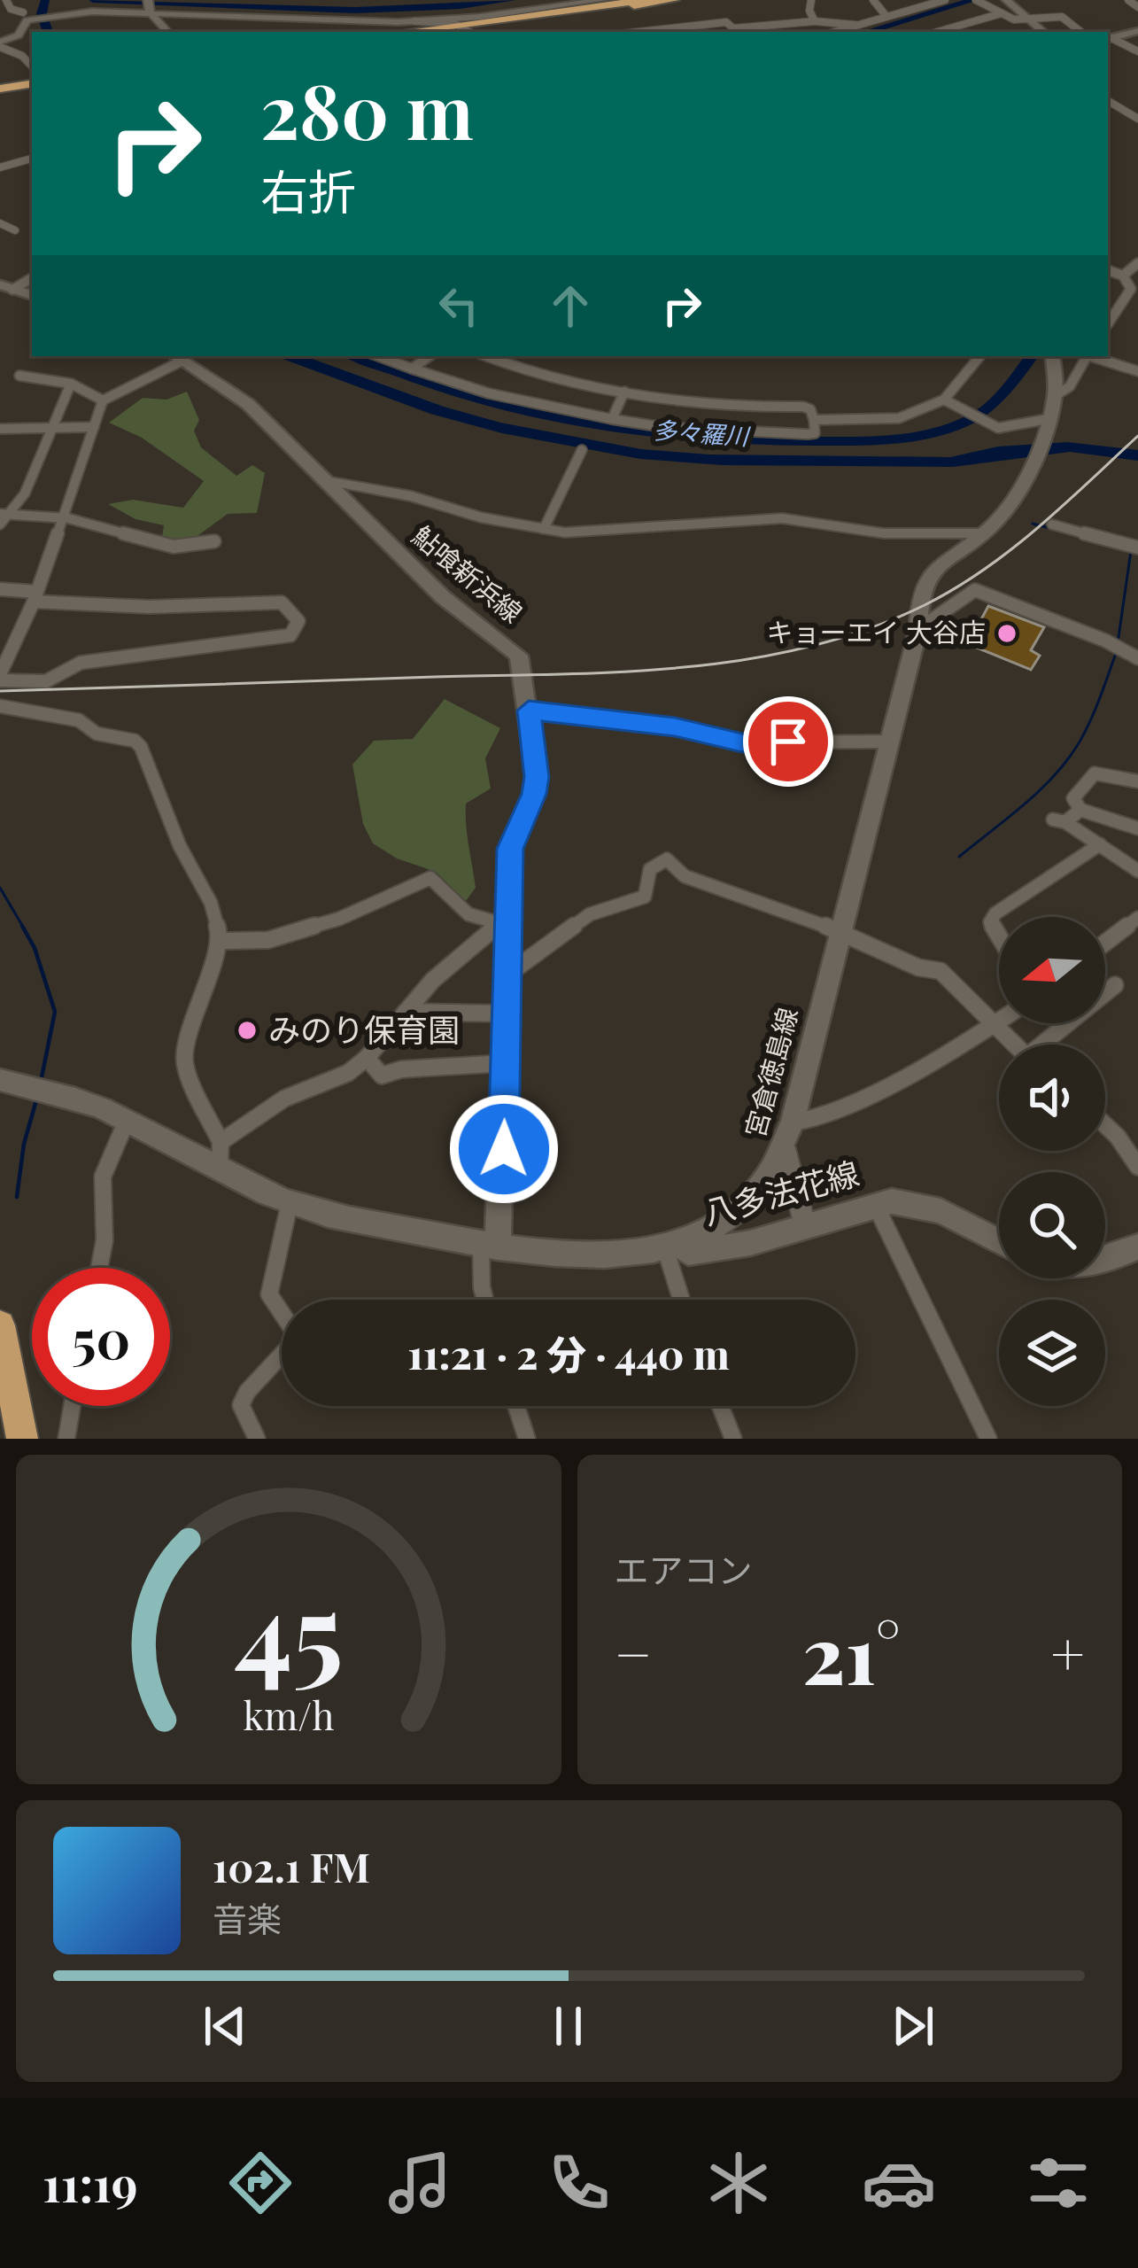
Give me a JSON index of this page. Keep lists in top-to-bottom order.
{
  "streets": {
    "main road": ["鮎喰新浜線", "宮倉徳島線", "八多法花線"]
  },
  "crossings": [
    ["鮎喰新浜線", "宮倉徳島線"],
    ["宮倉徳島線", "八多法花線"]
  ],
  "water": ["多々羅川"],
  "places": ["キョーエイ 大谷店", "みのり保育園"],
  "north": "left",
  "page": {
    "turn": ["280 m", "右折"],
    "limit": "50",
    "trip": "11:21 · 2 分 · 440 m",
    "tile": "エアコン",
    "heat": ["−", "21°", "+"],
    "song": ["102.1 FM", "音楽"],
    "tabs": "11:19",
    "gauge": ["45", "km/h"]
  }
}
